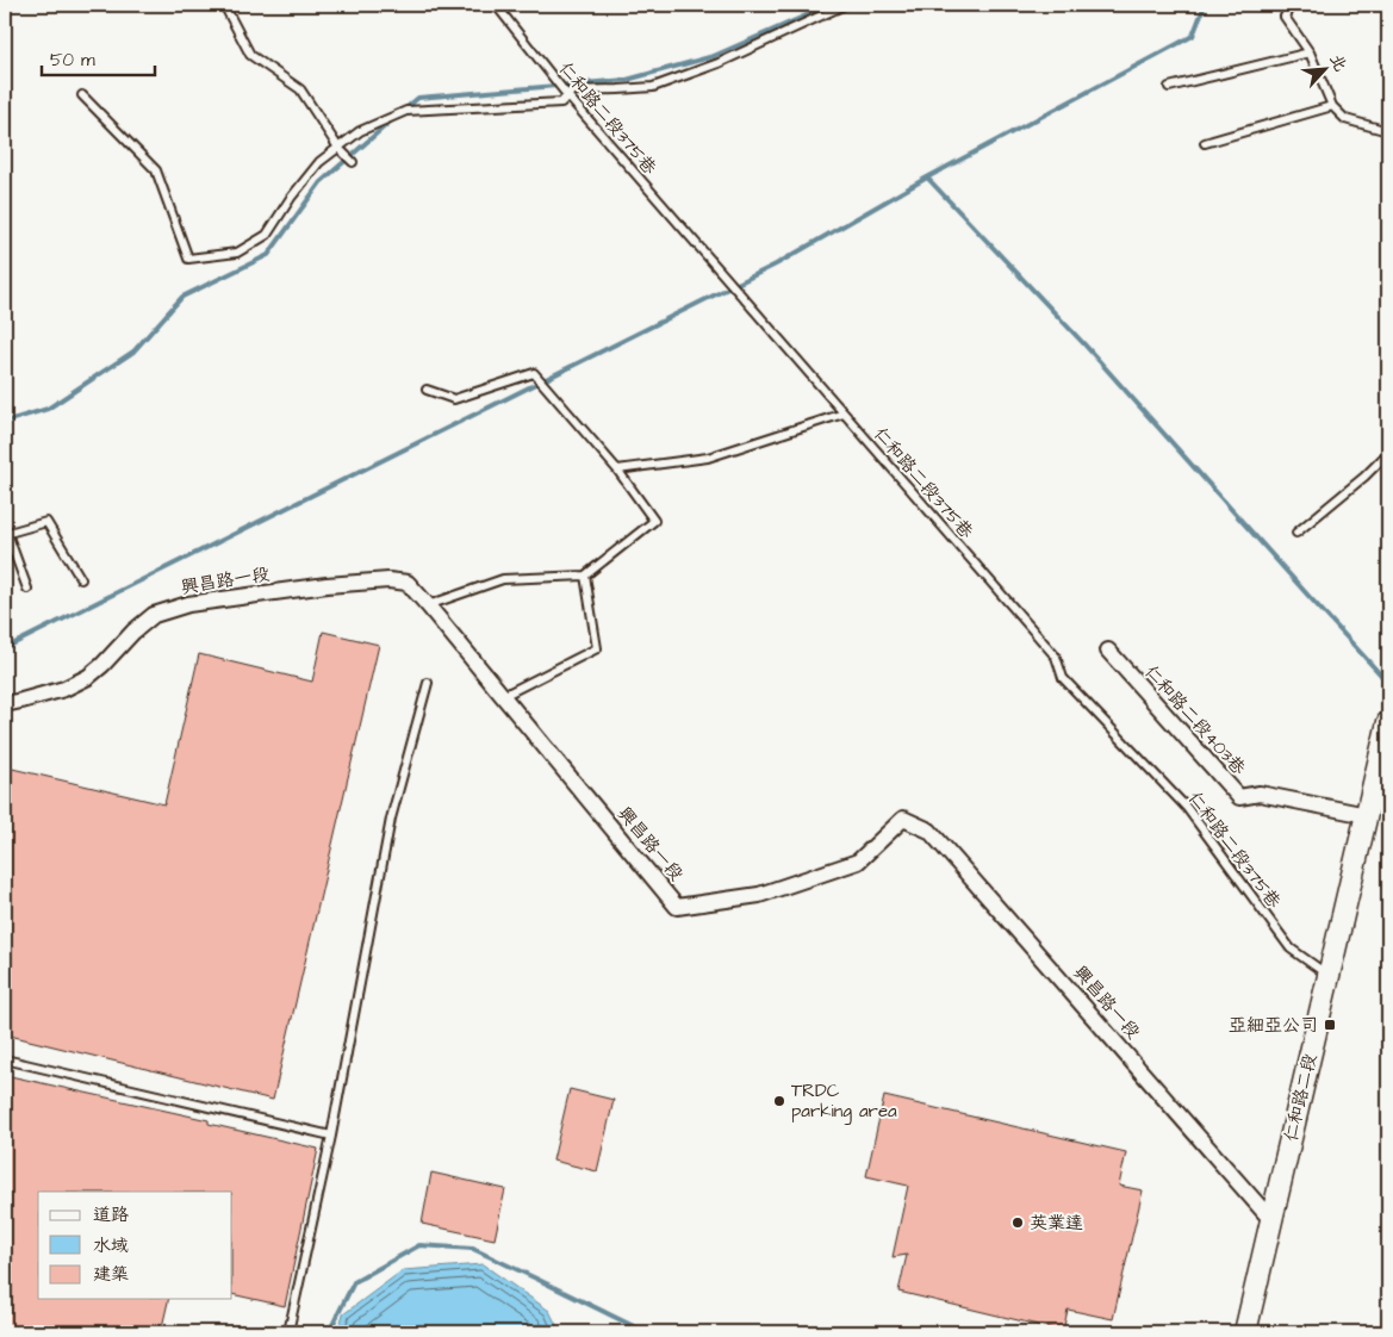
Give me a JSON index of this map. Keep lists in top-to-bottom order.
{
  "streets": {
    "main road": ["仁和路二段"],
    "street": ["興昌路一段", "仁和路二段403巷"],
    "lane": ["仁和路二段375巷"]
  },
  "crossings": [
    ["仁和路二段375巷", "仁和路二段"],
    ["興昌路一段", "仁和路二段"],
    ["仁和路二段403巷", "仁和路二段"]
  ],
  "places": {
    "transit": ["亞細亞公司"],
    "other": ["TRDC parking area", "英業達"]
  },
  "legend": ["道路", "水域", "建築"],
  "scale_bar": "50 m",
  "north": "top right"
}
